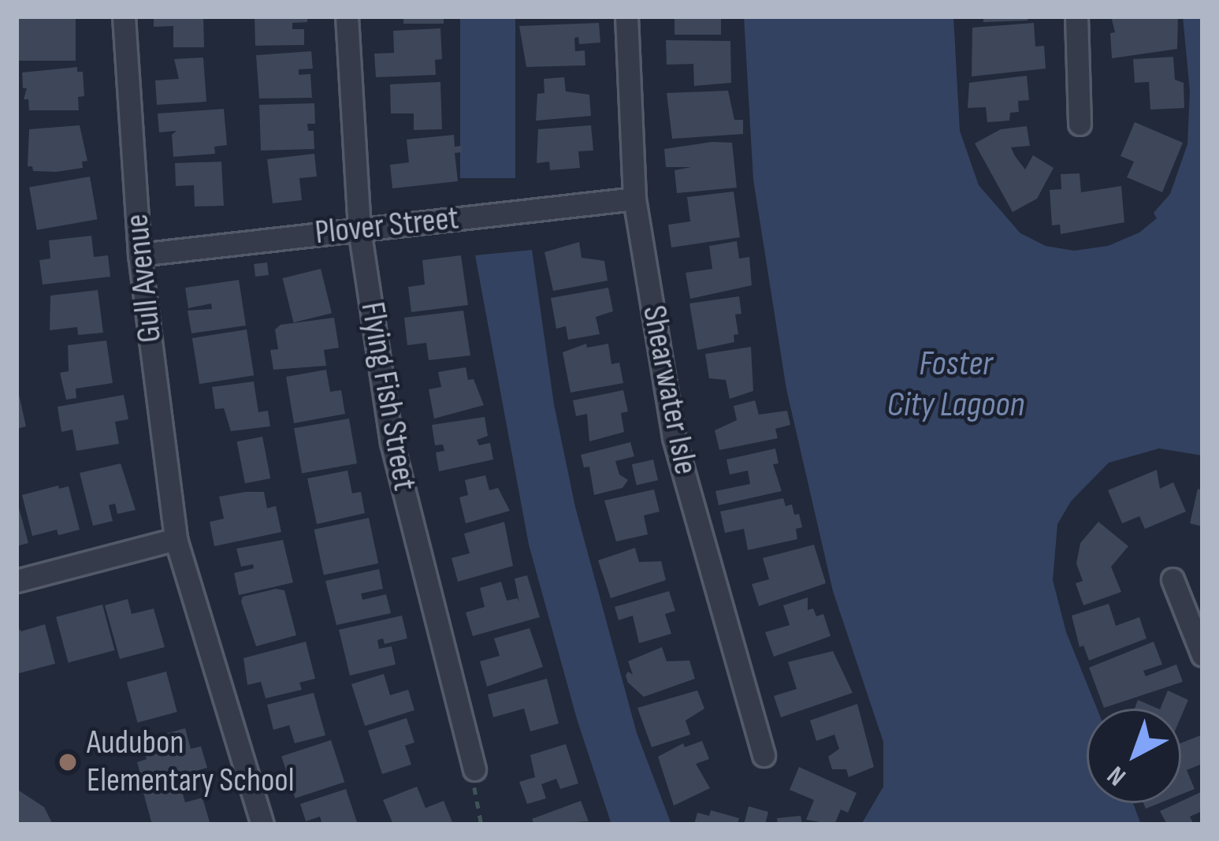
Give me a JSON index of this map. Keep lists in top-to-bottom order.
{
  "streets": {
    "street": [
      "Plover Street",
      "Gull Avenue",
      "Shearwater Isle",
      "Flying Fish Street"
    ]
  },
  "crossings": [
    ["Plover Street", "Gull Avenue"],
    ["Plover Street", "Shearwater Isle"],
    ["Plover Street", "Flying Fish Street"]
  ],
  "water": ["Foster City Lagoon"],
  "places": ["Audubon Elementary School"],
  "north": "bottom left"
}
